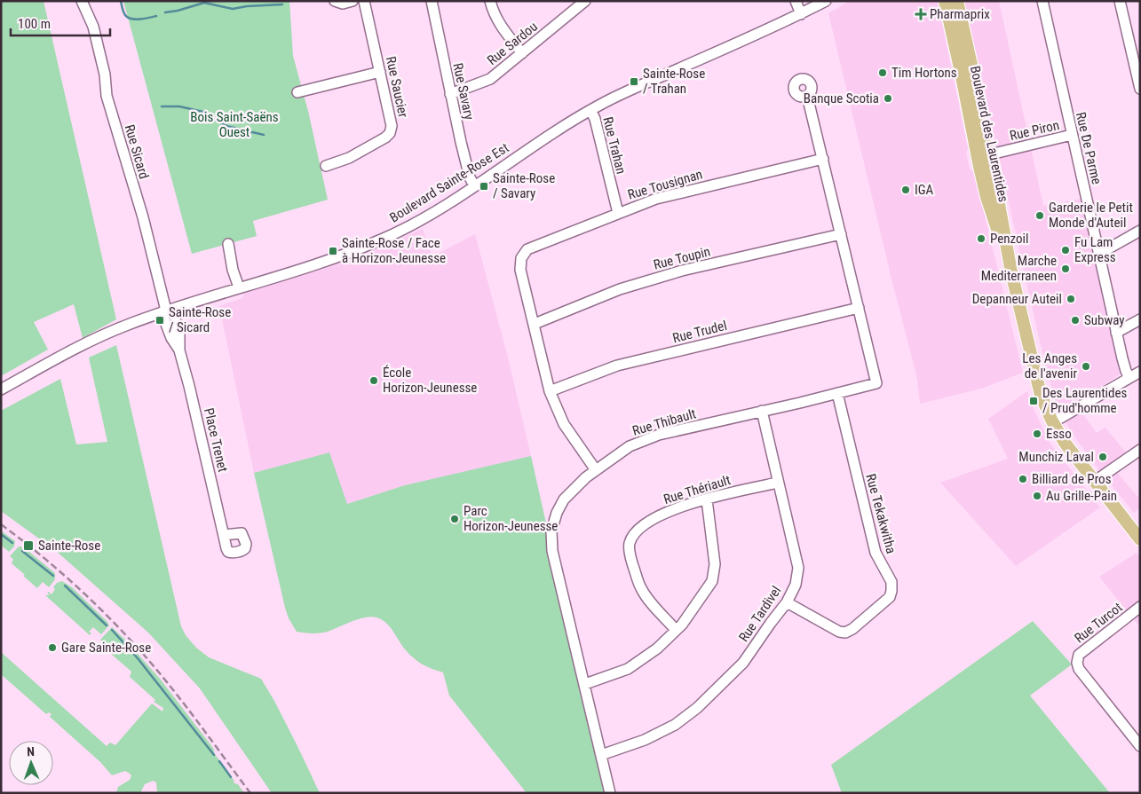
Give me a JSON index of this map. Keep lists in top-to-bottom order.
{
  "streets": {
    "main road": ["Boulevard des Laurentides"],
    "street": [
      "Rue Sardou",
      "Rue Saucier",
      "Rue Savary",
      "Rue Piron",
      "Rue Trahan",
      "Rue De Parme",
      "Rue Sicard",
      "Boulevard Sainte-Rose Est",
      "Rue Tousignan",
      "Rue Toupin",
      "Rue Trudel",
      "Rue Thibault",
      "Place Trenet",
      "Rue Thériault",
      "Rue Tekakwitha",
      "Rue Tardivel",
      "Rue Turcot"
    ]
  },
  "crossings": [
    ["Rue Sardou", "Rue Savary"],
    ["Rue Savary", "Boulevard Sainte-Rose Est"],
    ["Rue Piron", "Boulevard des Laurentides"],
    ["Rue Piron", "Rue De Parme"],
    ["Rue Trahan", "Boulevard Sainte-Rose Est"],
    ["Rue Trahan", "Rue Tousignan"],
    ["Rue Sicard", "Boulevard Sainte-Rose Est"],
    ["Rue Sicard", "Place Trenet"],
    ["Boulevard Sainte-Rose Est", "Place Trenet"],
    ["Rue Tousignan", "Rue Toupin"],
    ["Rue Tousignan", "Rue Trudel"],
    ["Rue Tousignan", "Rue Thibault"],
    ["Rue Trudel", "Rue Thibault"],
    ["Rue Thibault", "Rue Tekakwitha"],
    ["Rue Thibault", "Rue Tardivel"],
    ["Rue Thériault", "Rue Tardivel"],
    ["Rue Tekakwitha", "Rue Tardivel"]
  ],
  "parks": ["Bois Saint-Saëns Ouest"],
  "places": {
    "health": ["Pharmaprix"],
    "other": [
      "Tim Hortons",
      "Banque Scotia",
      "IGA",
      "Garderie le Petit Monde d'Auteil",
      "Penzoil",
      "Fu Lam Express",
      "Marche Mediterraneen",
      "Depanneur Auteil",
      "Subway",
      "Les Anges de l'avenir",
      "École Horizon-Jeunesse",
      "Esso",
      "Munchiz Laval",
      "Billiard de Pros",
      "Au Grille-Pain",
      "Parc Horizon-Jeunesse",
      "Gare Sainte-Rose"
    ],
    "transit": [
      "Sainte-Rose / Trahan",
      "Sainte-Rose / Savary",
      "Sainte-Rose / Face à Horizon-Jeunesse",
      "Sainte-Rose / Sicard",
      "Des Laurentides / Prud'homme",
      "Sainte-Rose"
    ]
  },
  "scale_bar": "100 m",
  "north": "top"
}
